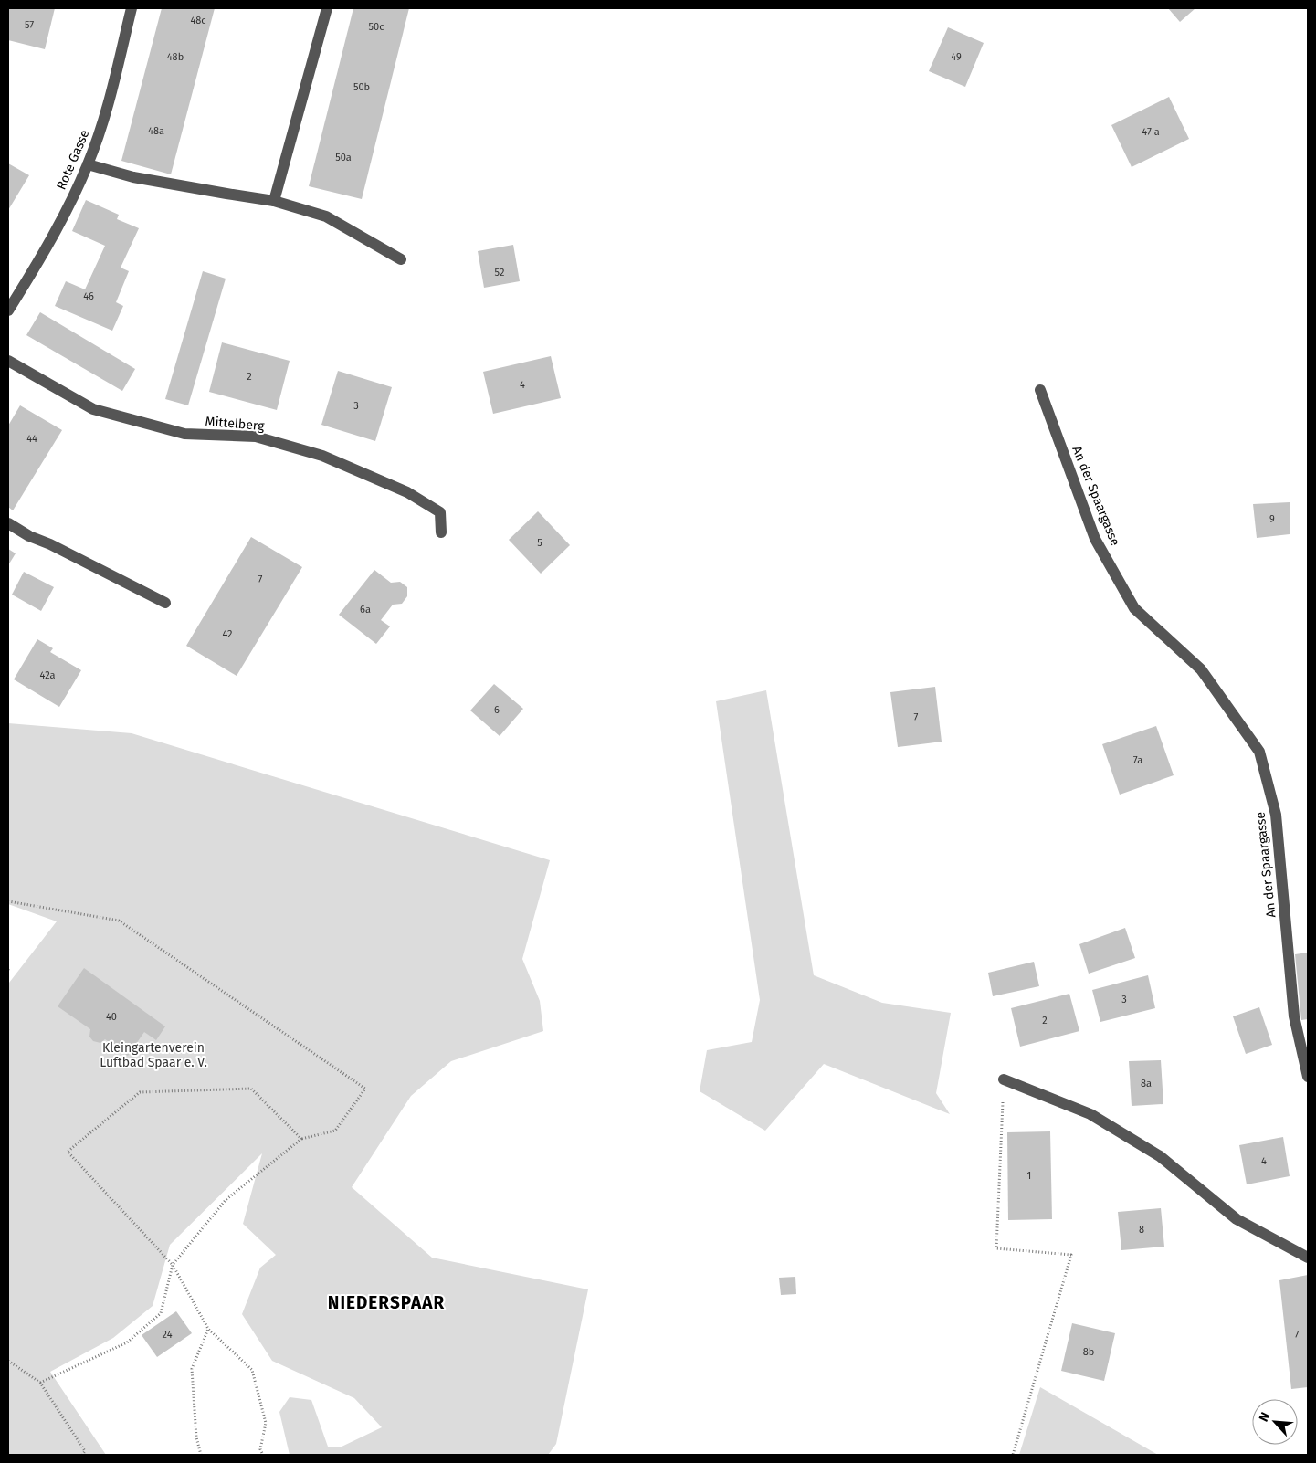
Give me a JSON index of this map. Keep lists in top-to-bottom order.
{
  "streets": {
    "street": ["Rote Gasse", "Mittelberg", "An der Spaargasse"]
  },
  "districts": ["NIEDERSPAAR"],
  "parks": ["Kleingartenverein Luftbad Spaar e. V."],
  "house_numbers": [
    "48c",
    "57",
    "50c",
    "48b",
    "49",
    "50b",
    "48a",
    "47 a",
    "50a",
    "52",
    "46",
    "2",
    "4",
    "3",
    "44",
    "9",
    "5",
    "7",
    "6a",
    "42",
    "42a",
    "6",
    "7",
    "7a",
    "3",
    "40",
    "2",
    "8a",
    "4",
    "1",
    "8",
    "24",
    "7",
    "8b"
  ],
  "north": "top left"
}
